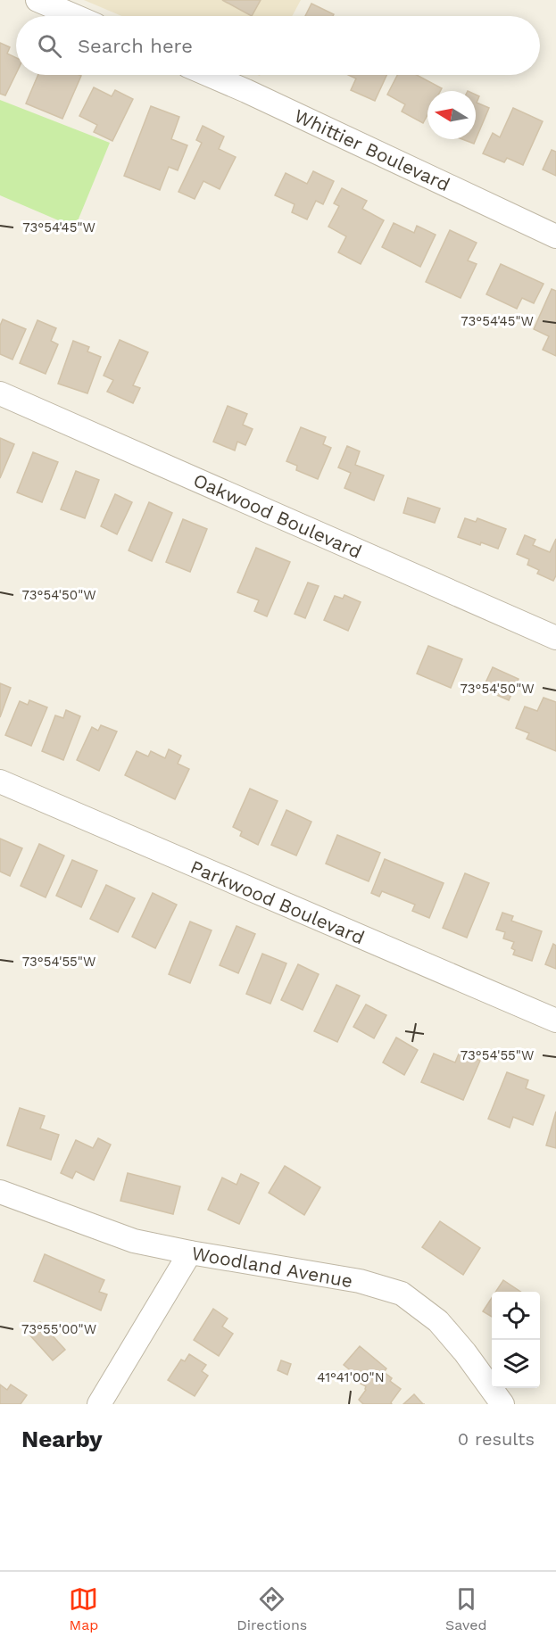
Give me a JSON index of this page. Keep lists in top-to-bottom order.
{
  "streets": {
    "street": [
      "Whittier Boulevard",
      "Oakwood Boulevard",
      "Parkwood Boulevard",
      "Woodland Avenue"
    ]
  },
  "north": "left",
  "page": {
    "search": "Search here",
    "heading": ["Nearby", "0 results"],
    "nav": ["Map", "Directions", "Saved"]
  },
  "coordinates": [
    "73°54'45\"W",
    "73°54'50\"W",
    "73°54'55\"W",
    "73°55'00\"W",
    "41°41'00\"N"
  ]
}
